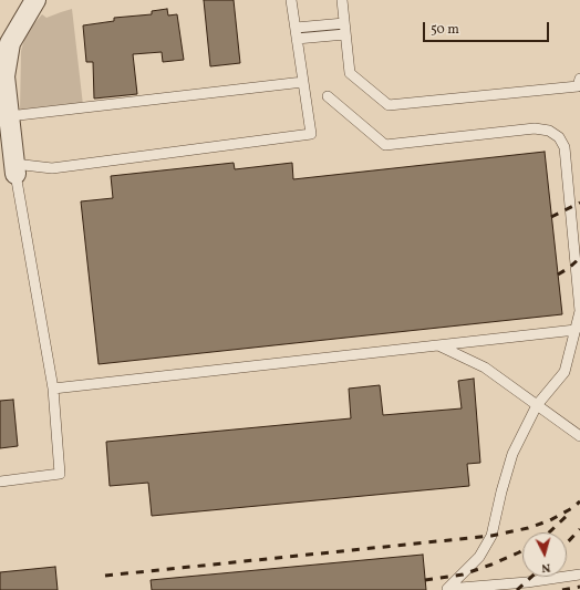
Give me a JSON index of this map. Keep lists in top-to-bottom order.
{
  "scale_bar": "50 m",
  "north": "bottom"
}
